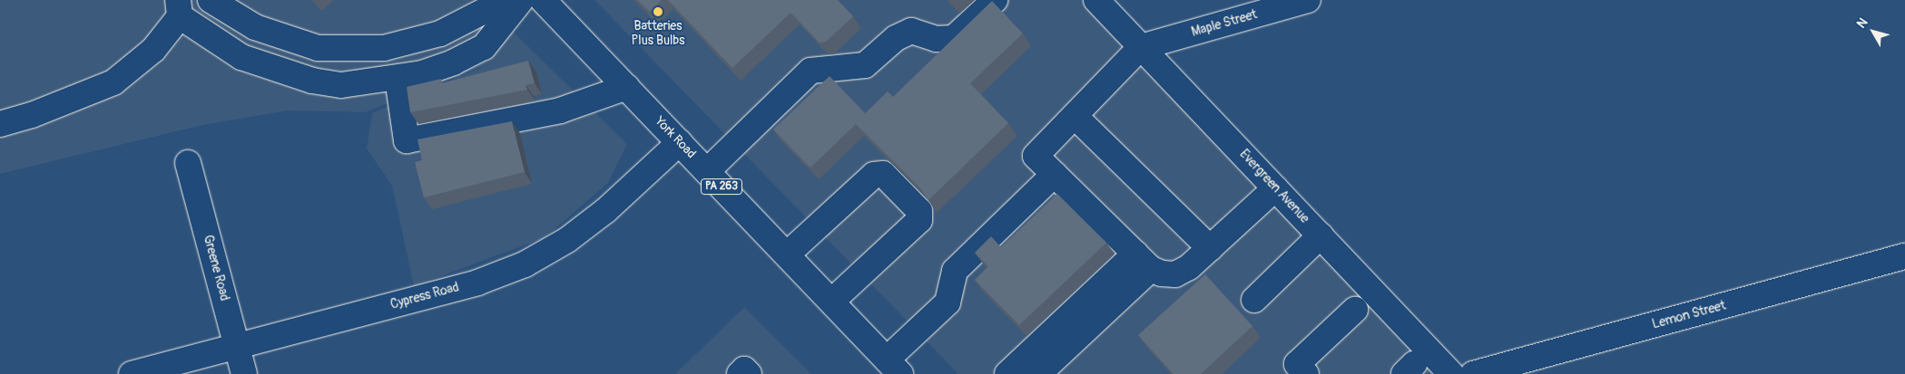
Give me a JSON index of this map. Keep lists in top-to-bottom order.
{
  "streets": {
    "main road": [
      "Maple Street",
      "York Road",
      "PA 263",
      "Evergreen Avenue",
      "Greene Road",
      "Cypress Road",
      "Lemon Street"
    ]
  },
  "crossings": [
    ["Maple Street", "Evergreen Avenue"],
    ["York Road", "Cypress Road"],
    ["Greene Road", "Cypress Road"]
  ],
  "places": ["Batteries Plus Bulbs"],
  "north": "top left"
}
